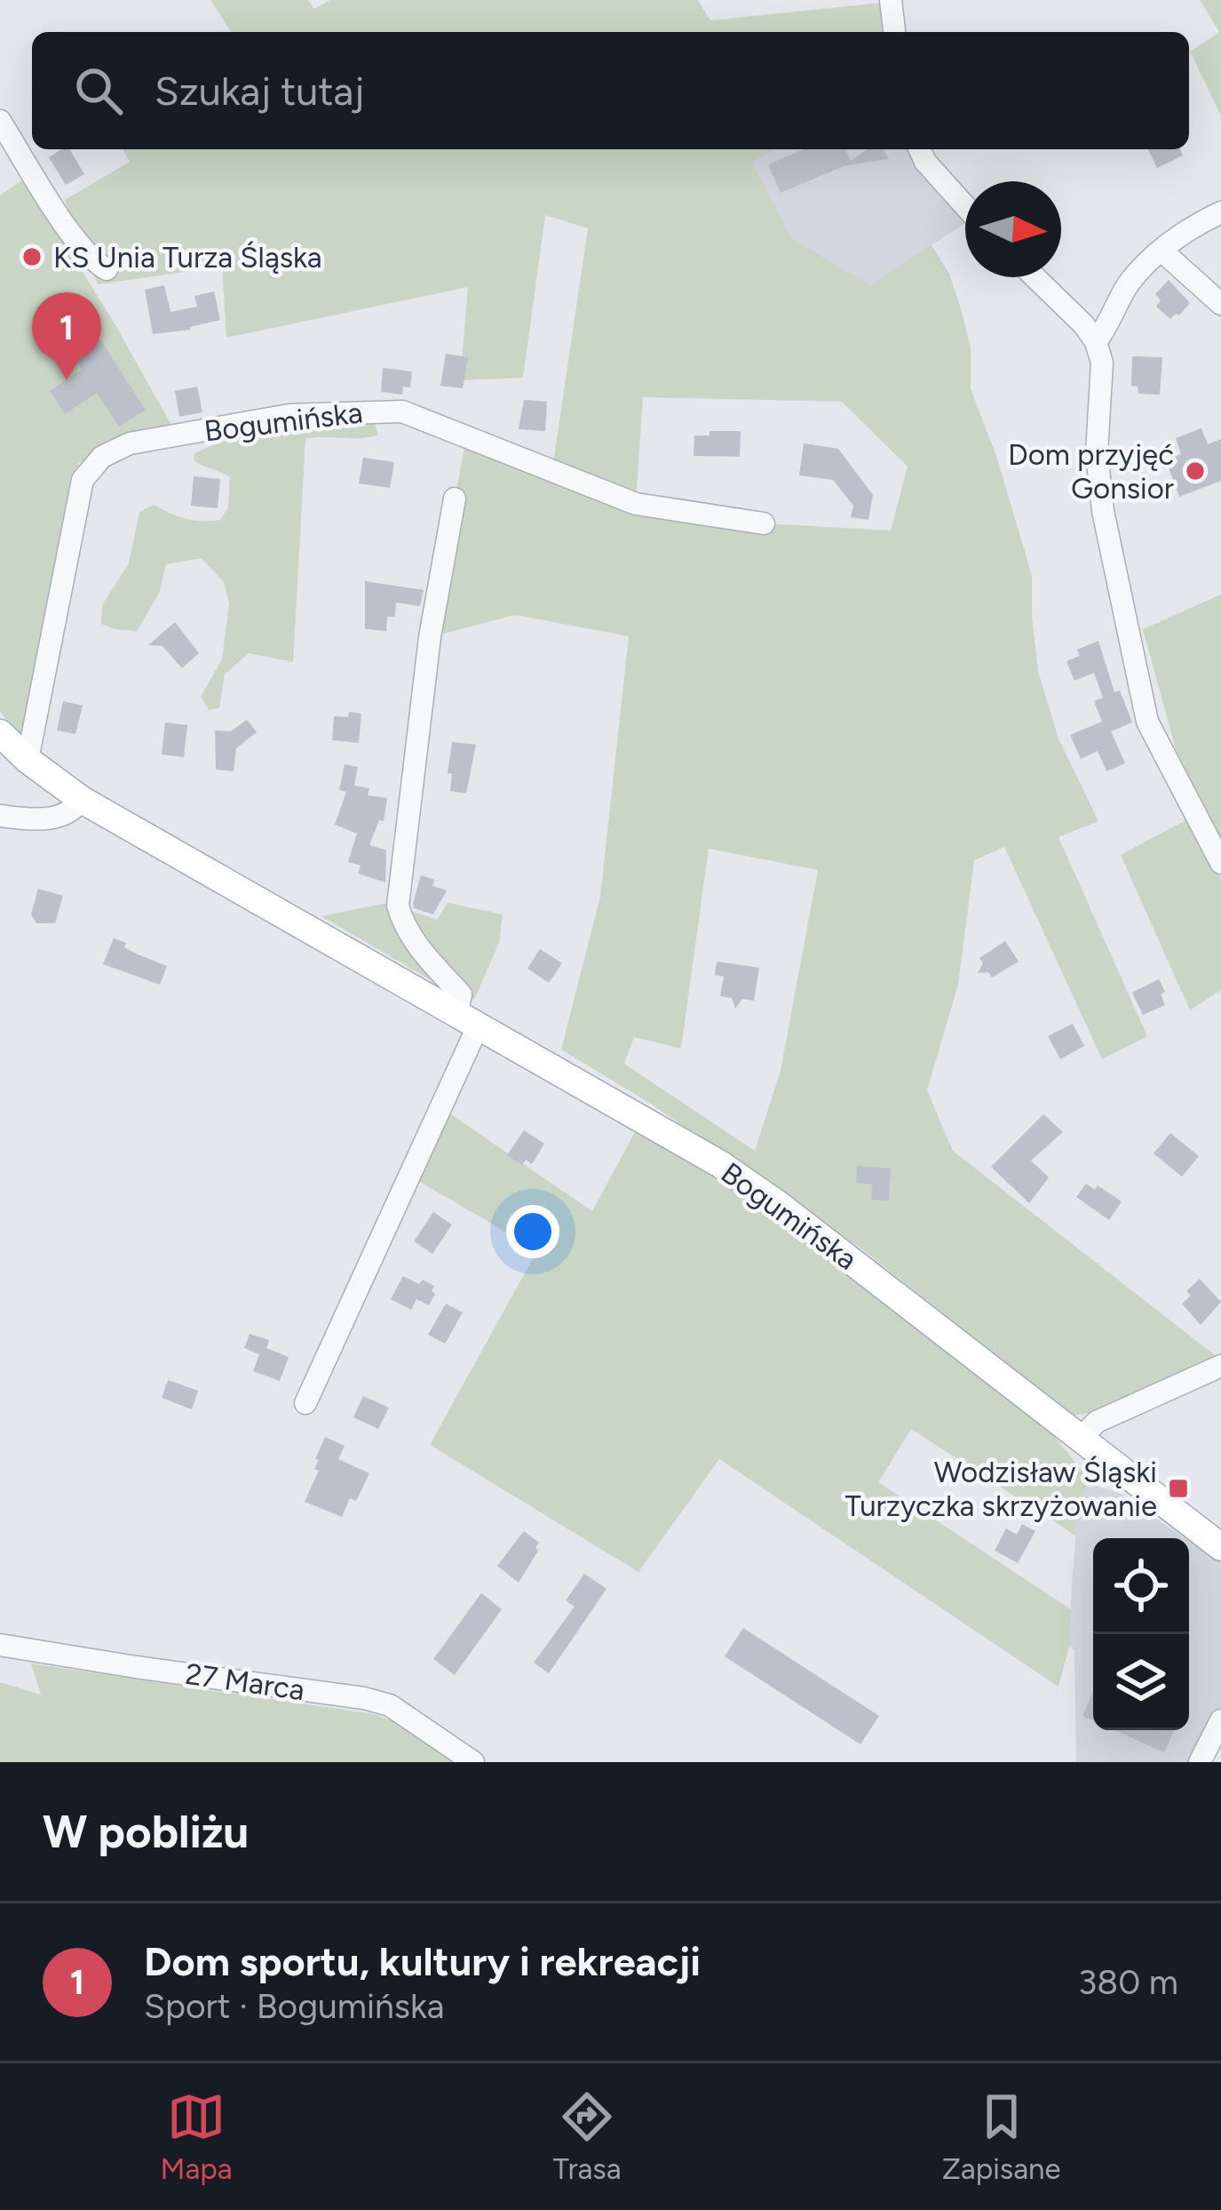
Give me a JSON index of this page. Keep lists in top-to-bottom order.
{
  "streets": {
    "main road": ["Bogumińska"],
    "street": ["27 Marca"]
  },
  "places": {
    "other": ["KS Unia Turza Śląska", "Dom przyjęć Gonsior"],
    "transit": ["Wodzisław Śląski Turzyczka skrzyżowanie"]
  },
  "north": "right",
  "page": {
    "search": "Szukaj tutaj",
    "pins": "1",
    "heading": "W pobliżu",
    "list": [
      {
        "mark": "1",
        "name": "Dom sportu, kultury i rekreacji",
        "note": "Sport · Bogumińska",
        "value": "380 m"
      }
    ],
    "nav": ["Mapa", "Trasa", "Zapisane"]
  }
}
